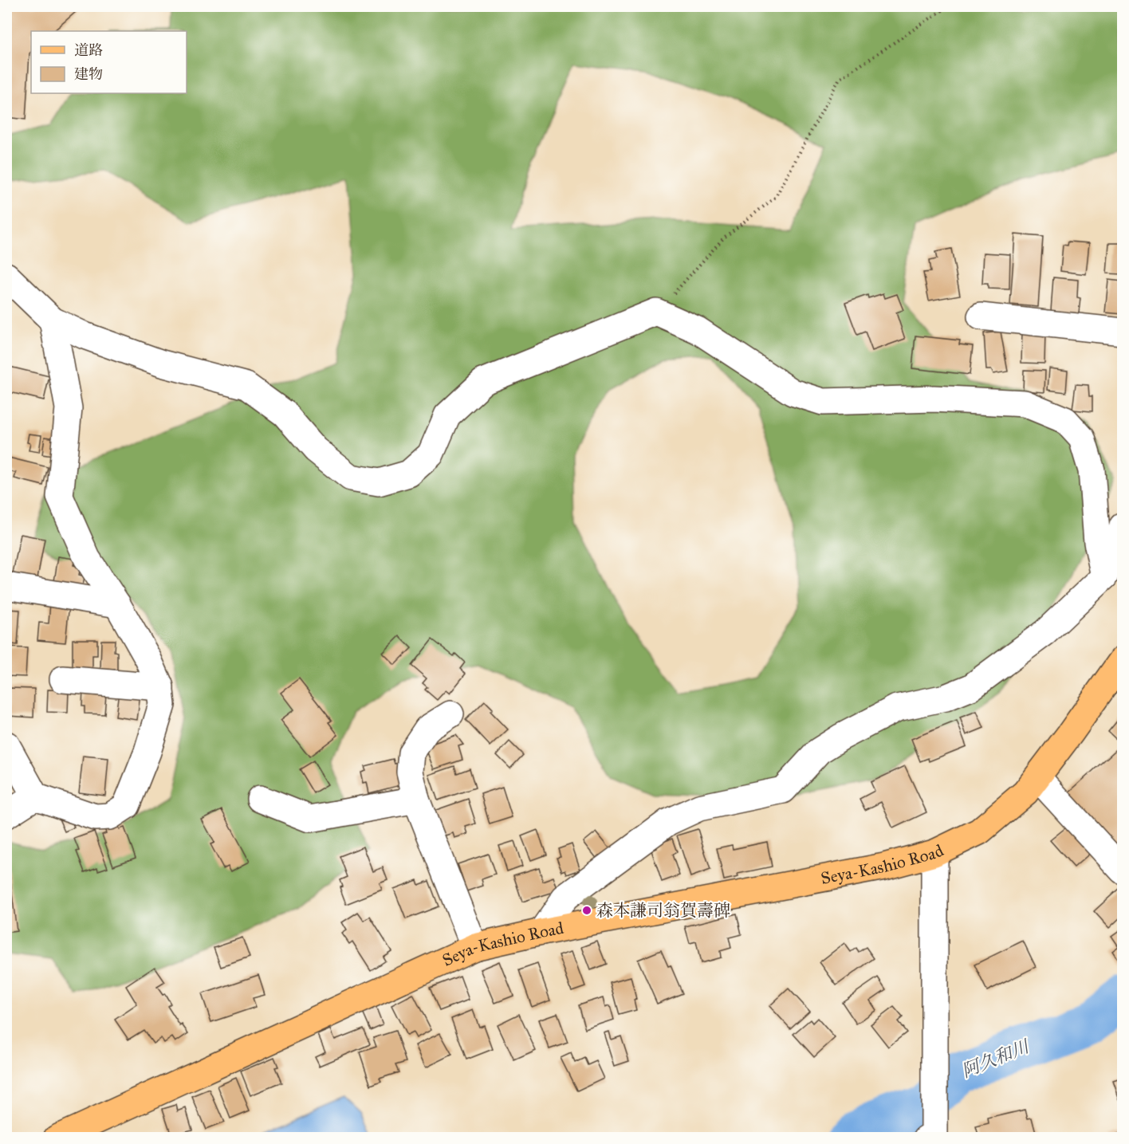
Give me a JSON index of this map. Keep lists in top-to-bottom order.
{
  "streets": {
    "main road": ["Seya-Kashio Road"]
  },
  "water": ["阿久和川"],
  "places": ["森本謙司翁賀壽碑"],
  "legend": ["道路", "建物"]
}
